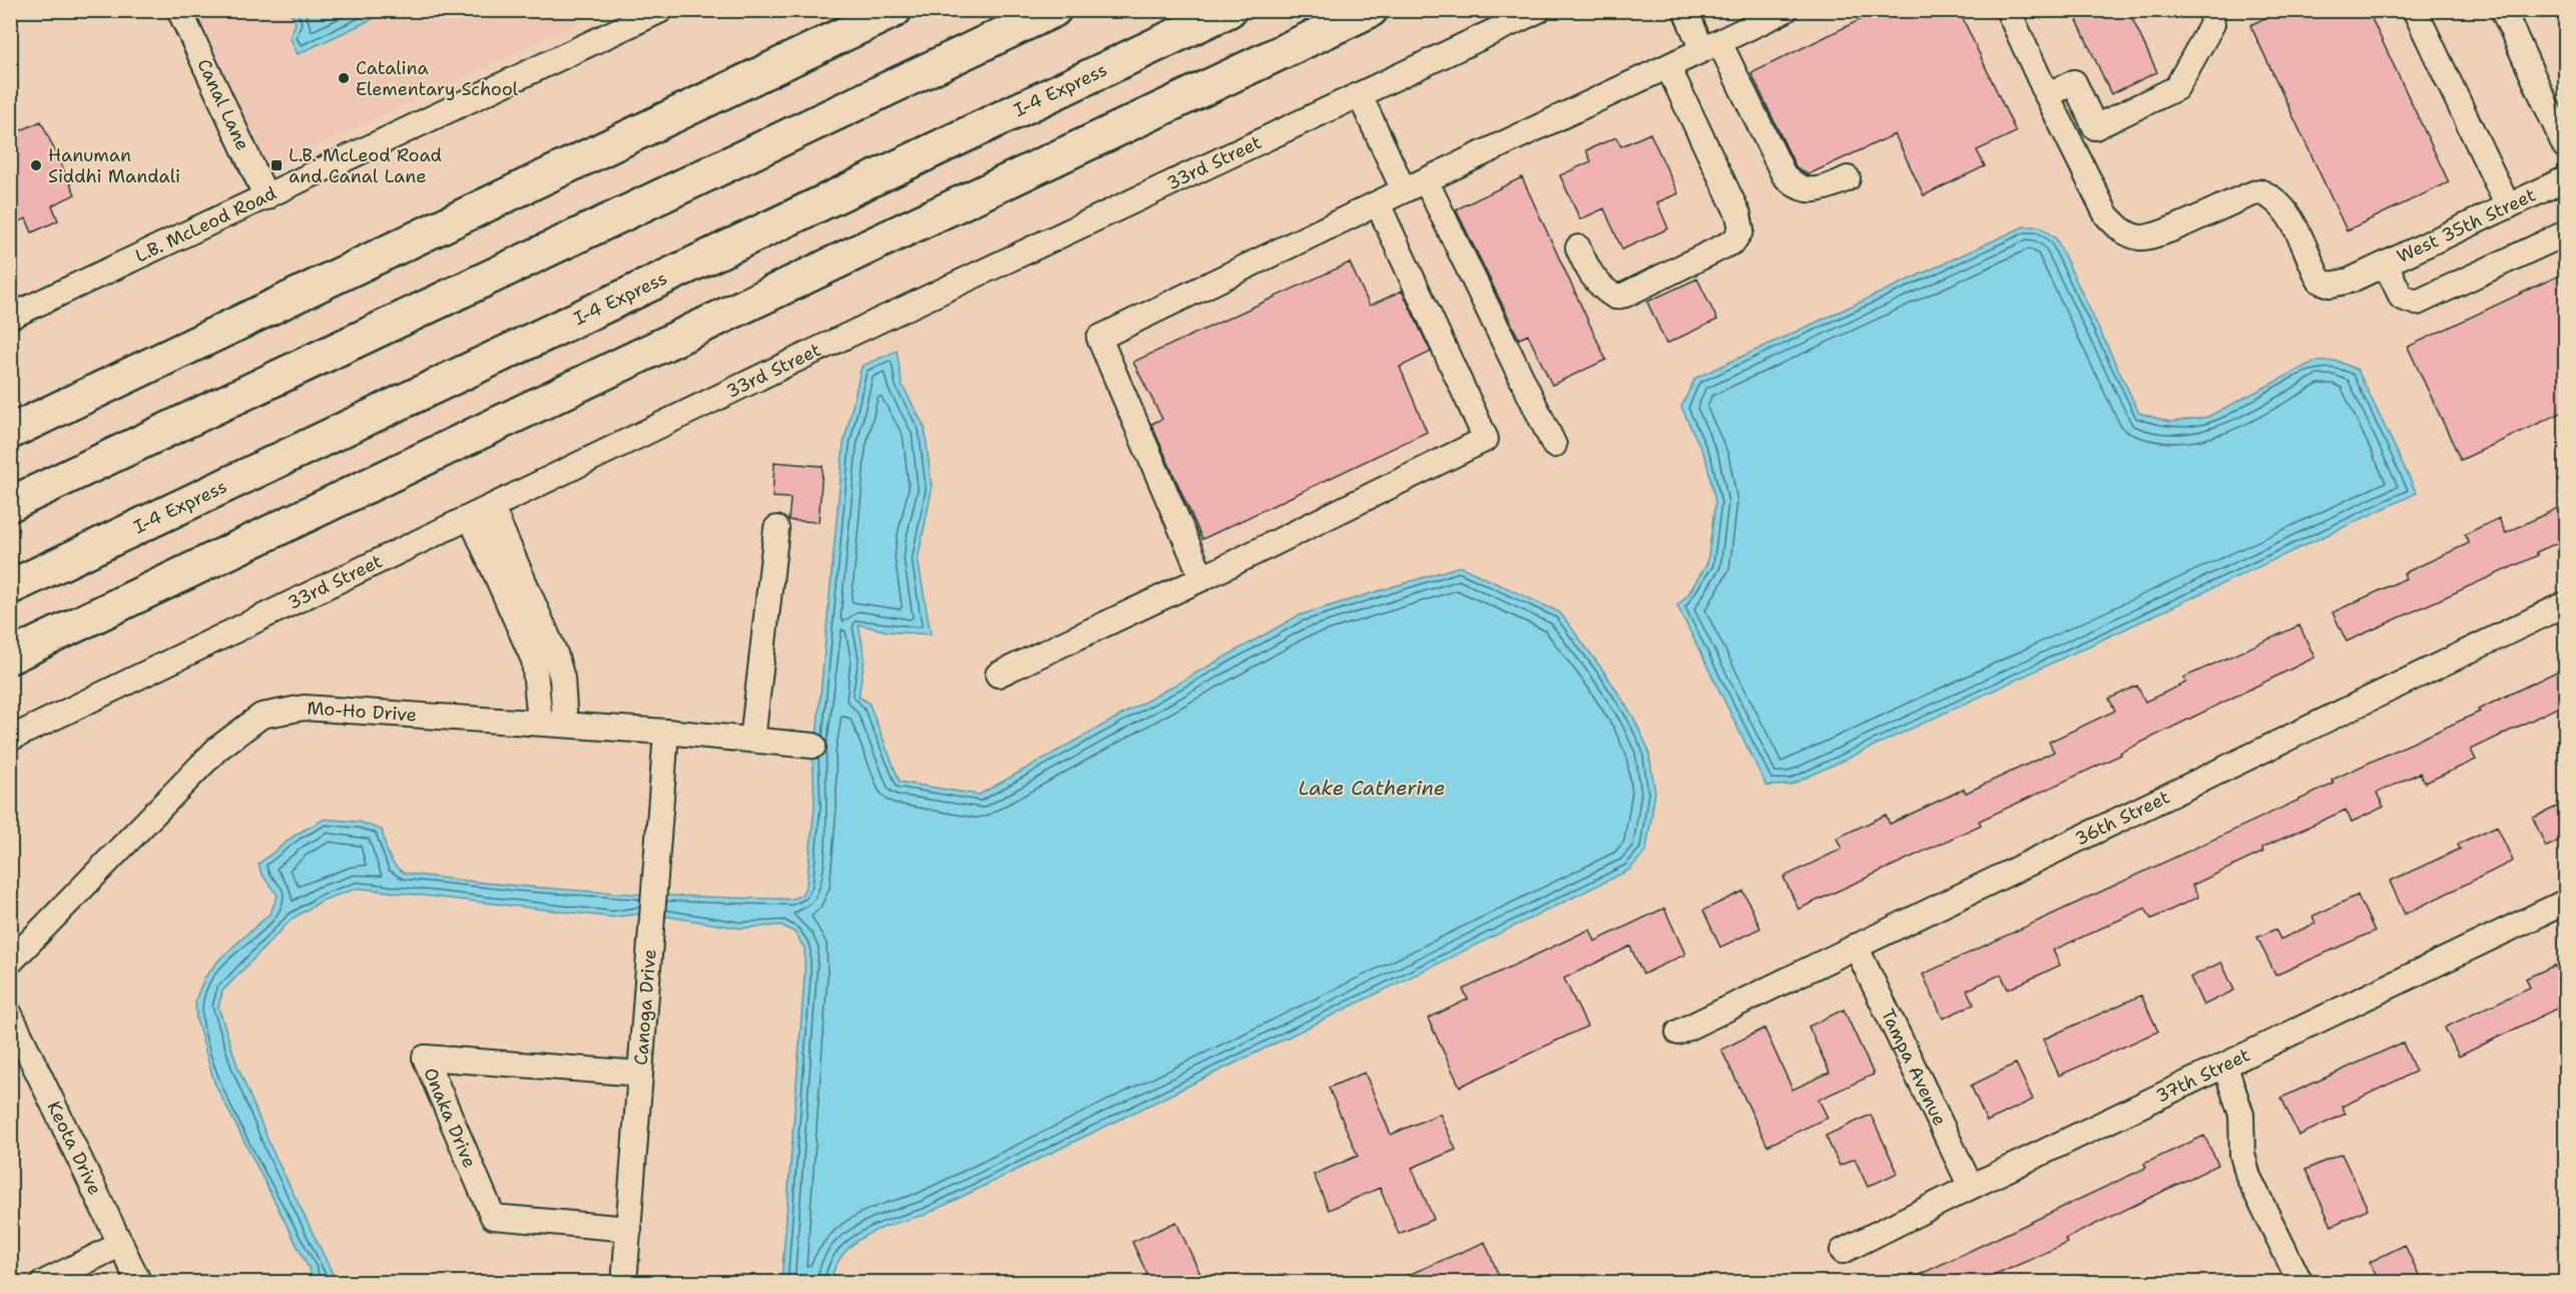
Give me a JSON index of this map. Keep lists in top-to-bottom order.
{
  "streets": {
    "highway": ["I-4 Express"],
    "street": [
      "Canal Lane",
      "33rd Street",
      "L.B. McLeod Road",
      "West 35th Street",
      "Mo-Ho Drive",
      "36th Street",
      "Canoga Drive",
      "Tampa Avenue",
      "37th Street",
      "Onaka Drive",
      "Keota Drive"
    ]
  },
  "crossings": [
    ["Canal Lane", "L.B. McLeod Road"],
    ["Mo-Ho Drive", "Canoga Drive"],
    ["36th Street", "Tampa Avenue"],
    ["Canoga Drive", "Onaka Drive"],
    ["Tampa Avenue", "37th Street"]
  ],
  "water": ["Lake Catherine"],
  "places": {
    "other": ["Catalina Elementary School", "Hanuman Siddhi Mandali"],
    "transit": ["L.B. McLeod Road and Canal Lane"]
  }
}
